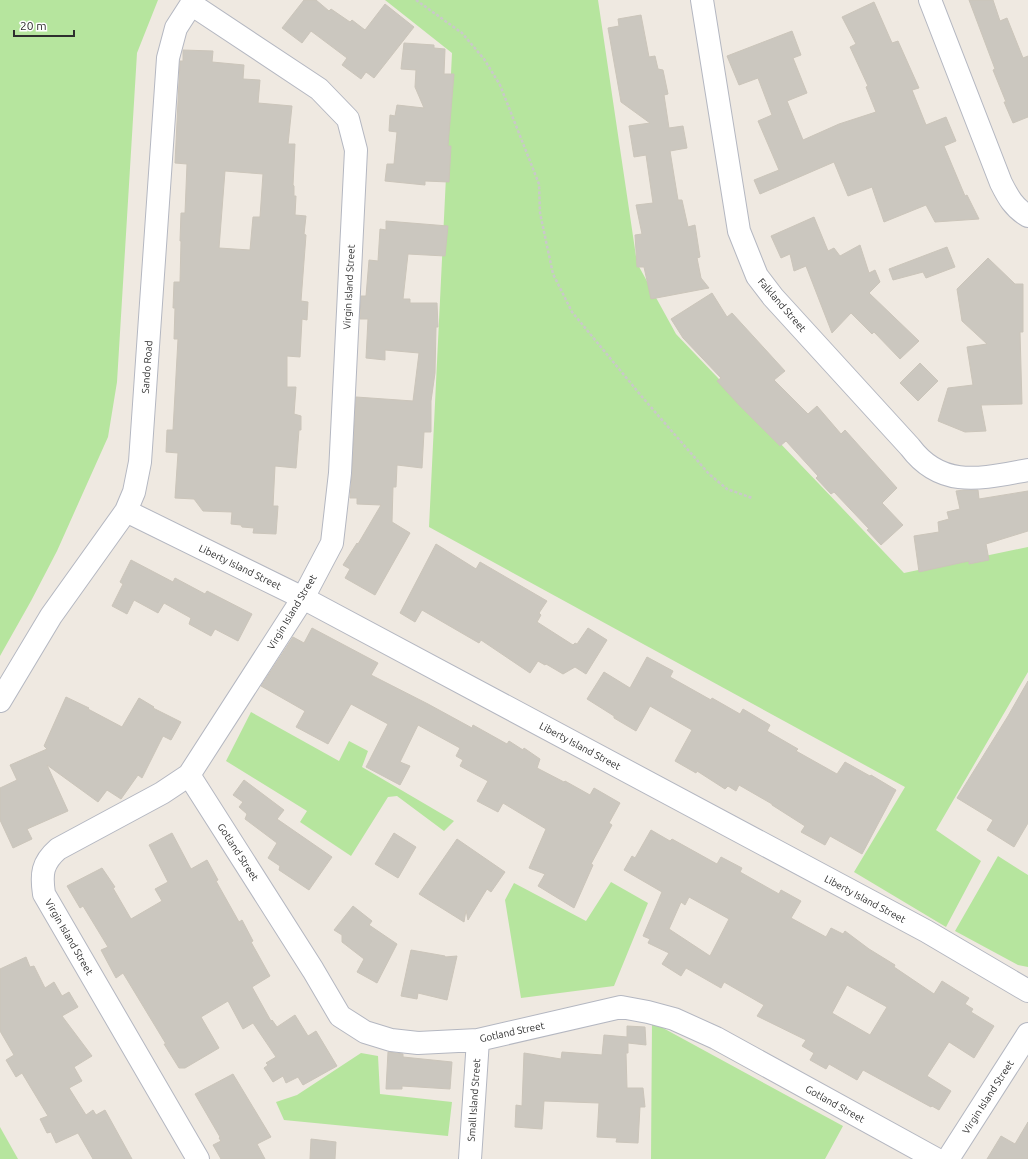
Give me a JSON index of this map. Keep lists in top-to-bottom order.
{
  "streets": {
    "street": [
      "Virgin Island Street",
      "Falkland Street",
      "Sando Road",
      "Liberty Island Street",
      "Gotland Street",
      "Small Island Street"
    ]
  },
  "crossings": [
    ["Virgin Island Street", "Sando Road"],
    ["Virgin Island Street", "Liberty Island Street"],
    ["Virgin Island Street", "Gotland Street"],
    ["Sando Road", "Liberty Island Street"],
    ["Gotland Street", "Small Island Street"]
  ],
  "scale_bar": "20 m"
}
